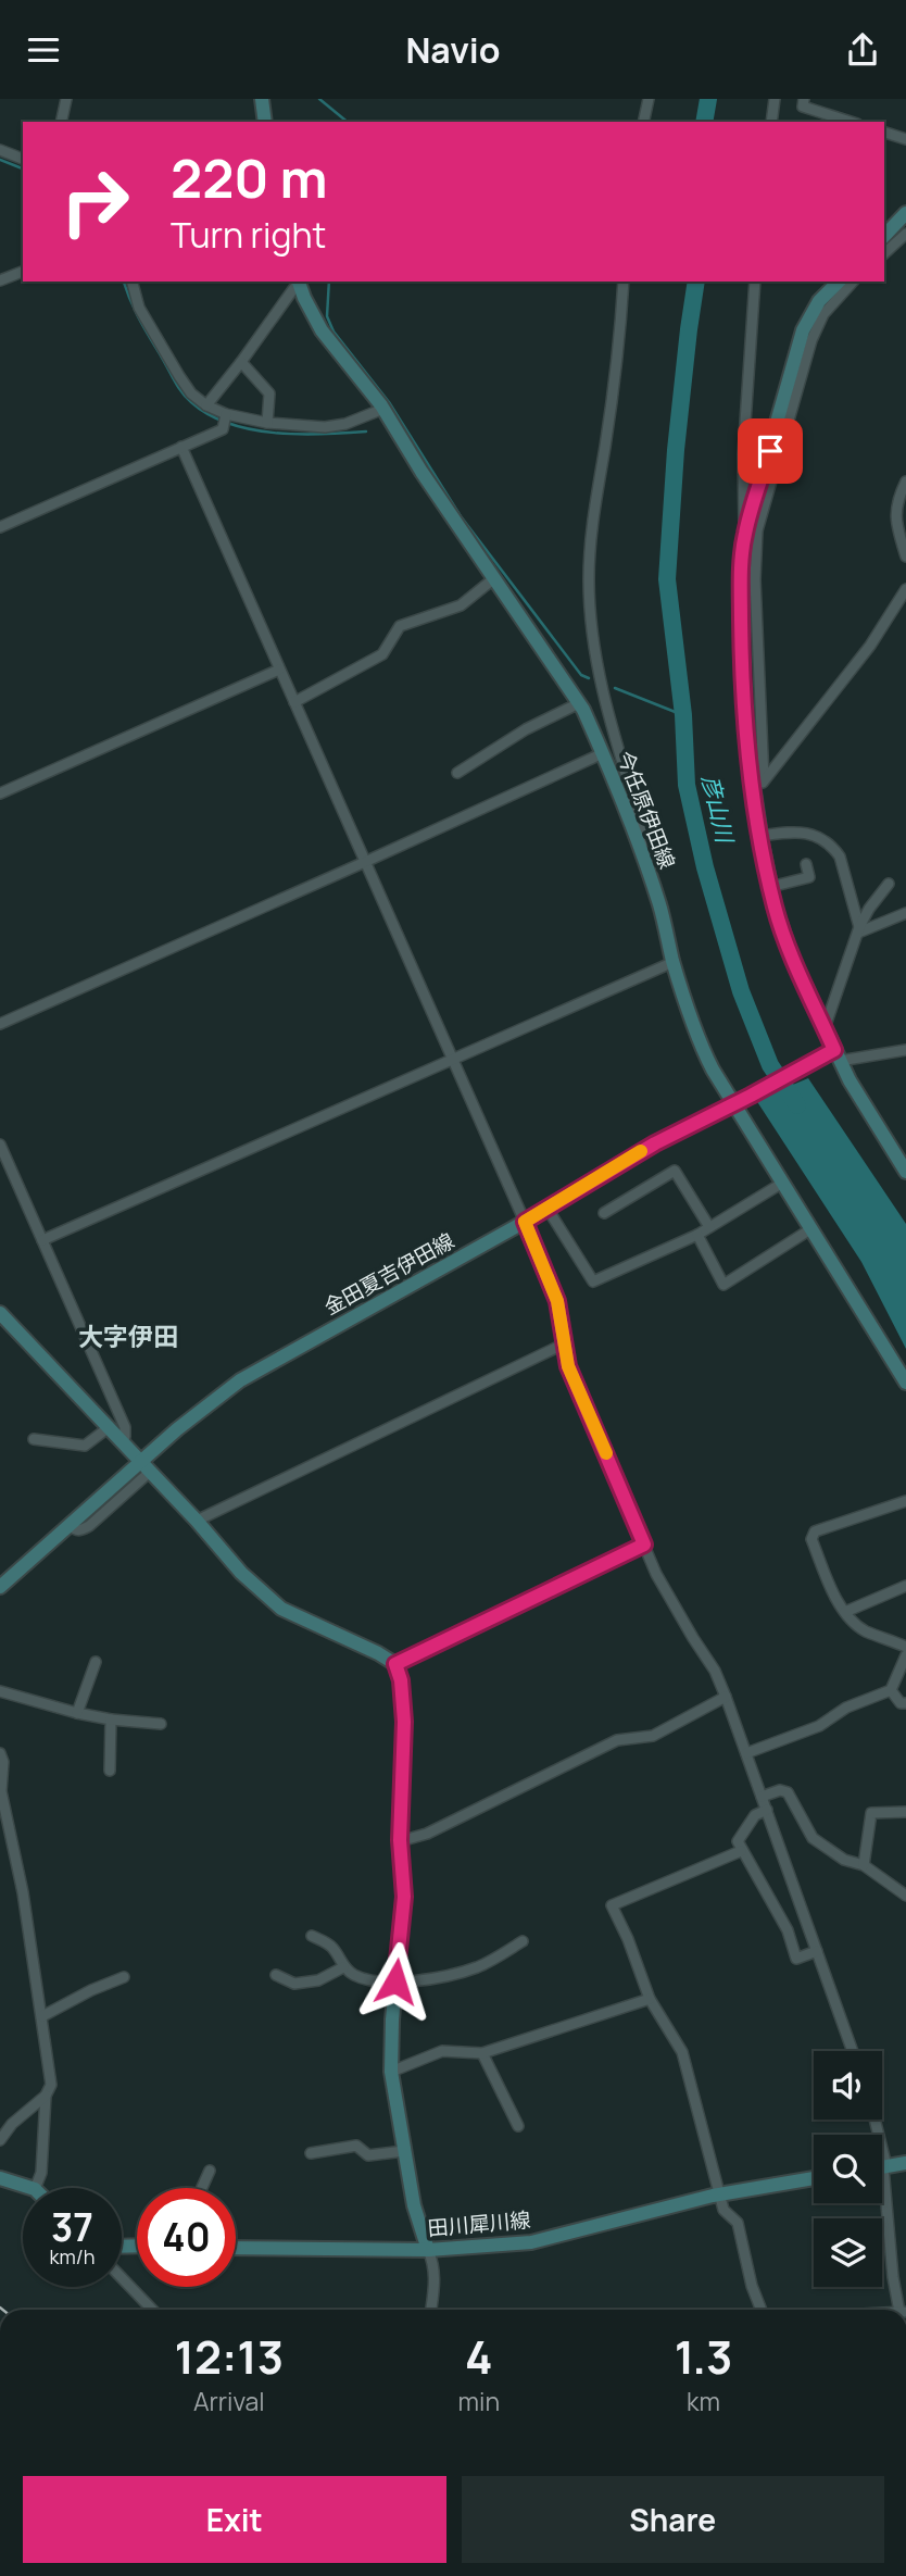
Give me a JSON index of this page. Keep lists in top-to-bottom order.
{
  "streets": {
    "main road": ["今任原伊田線", "金田夏吉伊田線", "田川犀川線"]
  },
  "crossings": [
    ["今任原伊田線", "金田夏吉伊田線"]
  ],
  "districts": ["大字伊田"],
  "water": ["彦山川"],
  "page": {
    "header": "Navio",
    "turn": ["220 m", "Turn right"],
    "speed": "37 km/h",
    "limit": "40",
    "eta": [
      "12:13",
      "Arrival",
      "4",
      "min",
      "1.3",
      "km"
    ],
    "buttons": ["Exit", "Share"]
  }
}
